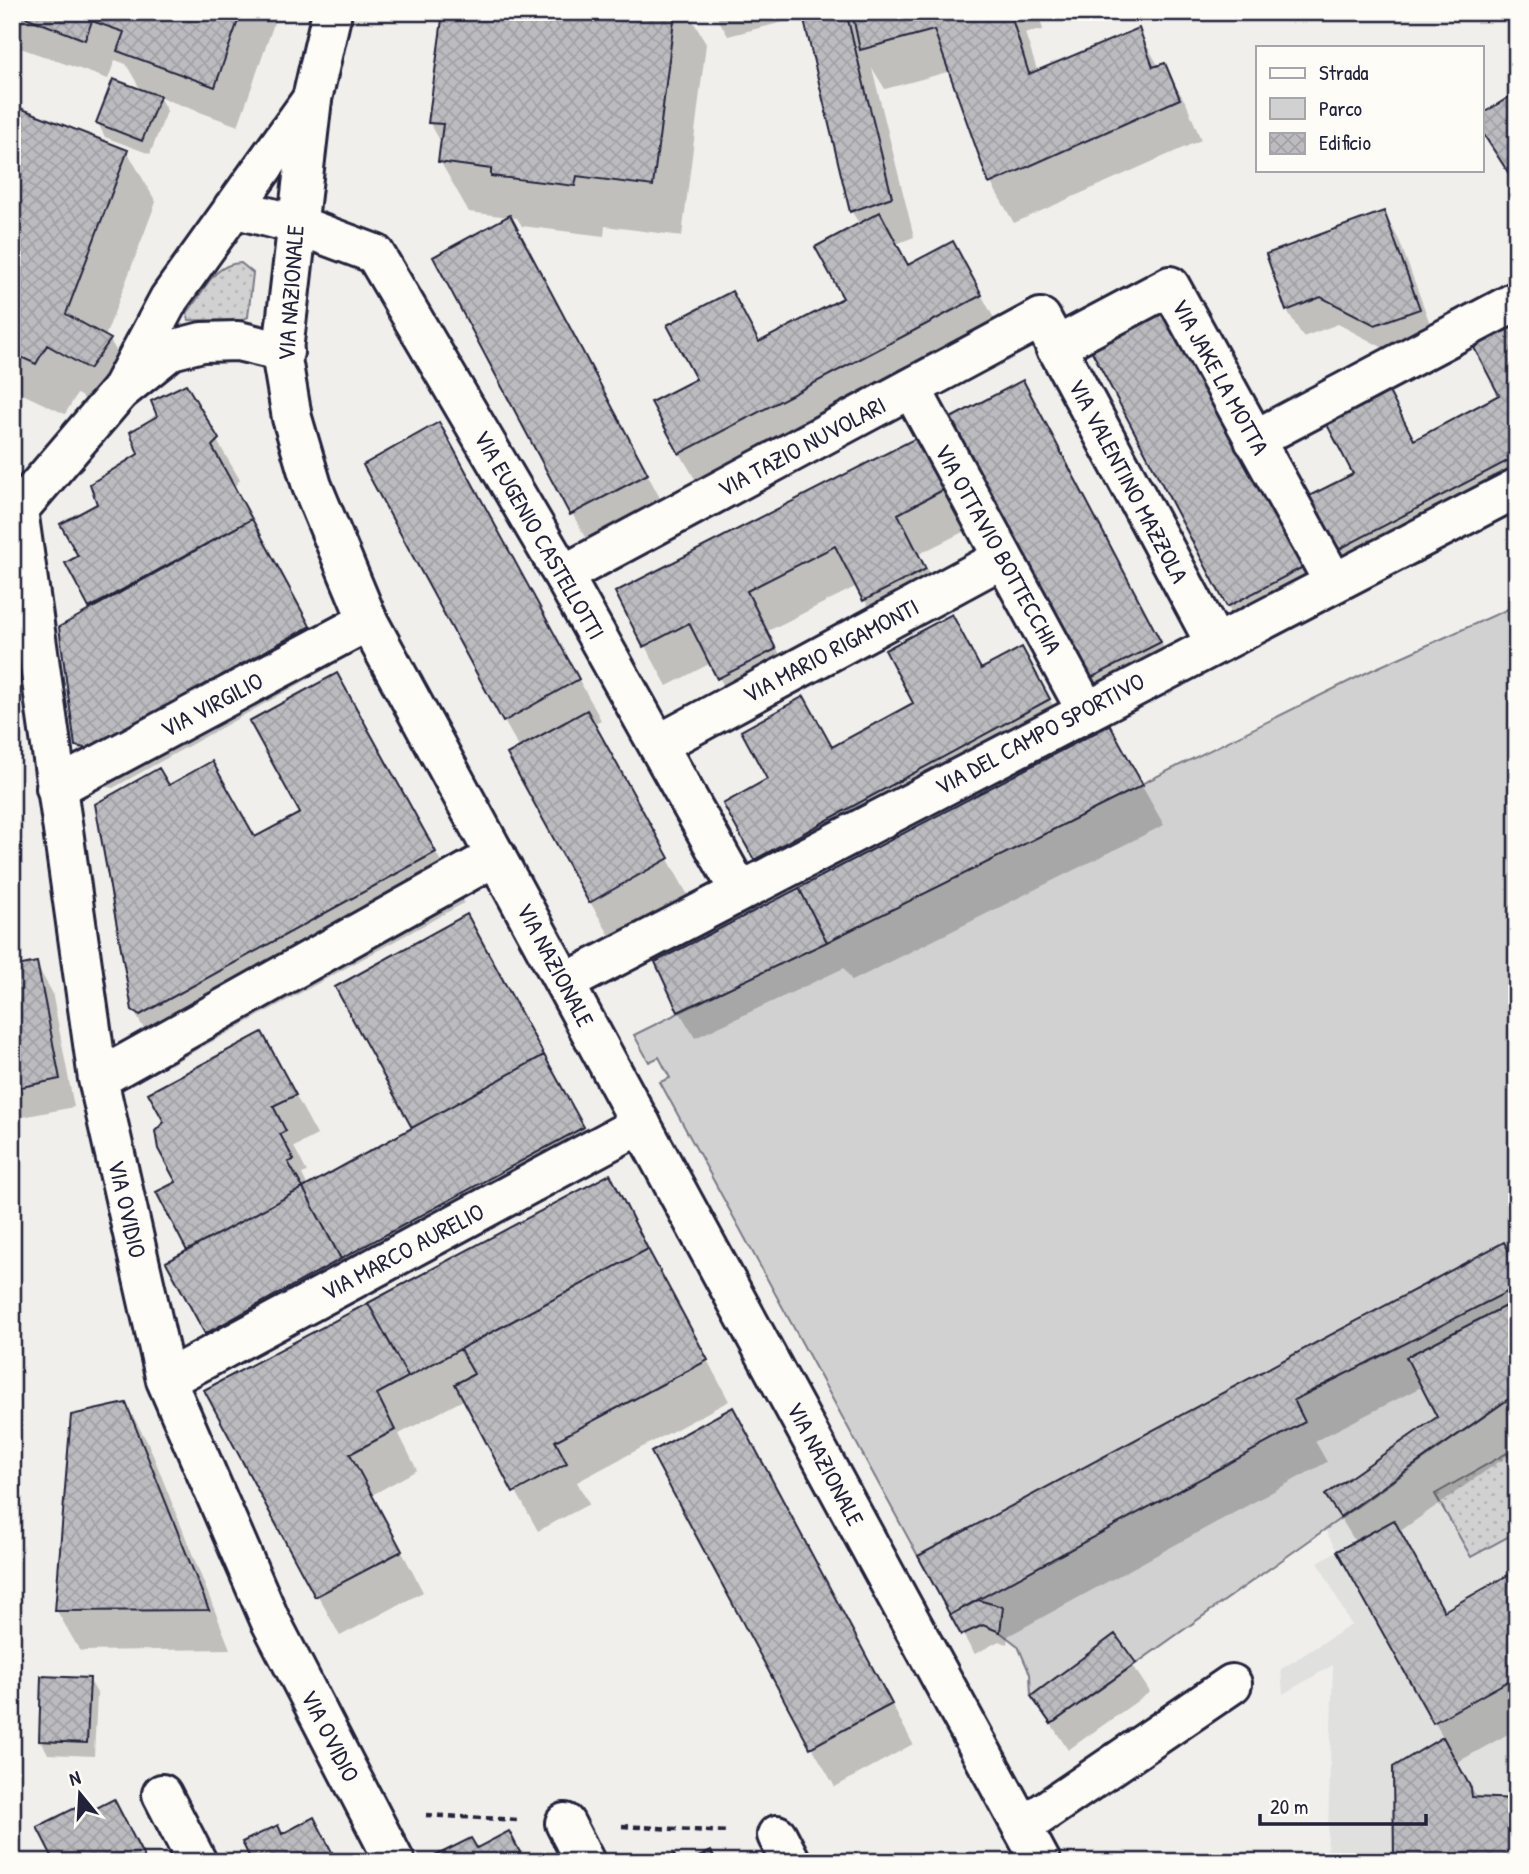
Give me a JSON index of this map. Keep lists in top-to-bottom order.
{
  "streets": {
    "street": [
      "VIA NAZIONALE",
      "VIA JAKE LA MOTTA",
      "VIA TAZIO NUVOLARI",
      "VIA VALENTINO MAZZOLA",
      "VIA EUGENIO CASTELLOTTI",
      "VIA OTTAVIO BOTTECCHIA",
      "VIA MARIO RIGAMONTI",
      "VIA VIRGILIO",
      "VIA DEL CAMPO SPORTIVO",
      "VIA OVIDIO",
      "VIA MARCO AURELIO"
    ]
  },
  "crossings": [
    ["VIA NAZIONALE", "VIA EUGENIO CASTELLOTTI"],
    ["VIA NAZIONALE", "VIA VIRGILIO"],
    ["VIA NAZIONALE", "VIA DEL CAMPO SPORTIVO"],
    ["VIA NAZIONALE", "VIA MARCO AURELIO"],
    ["VIA JAKE LA MOTTA", "VIA TAZIO NUVOLARI"],
    ["VIA JAKE LA MOTTA", "VIA VALENTINO MAZZOLA"],
    ["VIA JAKE LA MOTTA", "VIA DEL CAMPO SPORTIVO"],
    ["VIA TAZIO NUVOLARI", "VIA VALENTINO MAZZOLA"],
    ["VIA TAZIO NUVOLARI", "VIA EUGENIO CASTELLOTTI"],
    ["VIA TAZIO NUVOLARI", "VIA OTTAVIO BOTTECCHIA"],
    ["VIA VALENTINO MAZZOLA", "VIA DEL CAMPO SPORTIVO"],
    ["VIA EUGENIO CASTELLOTTI", "VIA MARIO RIGAMONTI"],
    ["VIA EUGENIO CASTELLOTTI", "VIA DEL CAMPO SPORTIVO"],
    ["VIA OTTAVIO BOTTECCHIA", "VIA MARIO RIGAMONTI"],
    ["VIA OTTAVIO BOTTECCHIA", "VIA DEL CAMPO SPORTIVO"],
    ["VIA VIRGILIO", "VIA OVIDIO"],
    ["VIA OVIDIO", "VIA MARCO AURELIO"]
  ],
  "legend": ["Strada", "Parco", "Edificio"],
  "scale_bar": "20 m",
  "north": "top"
}
